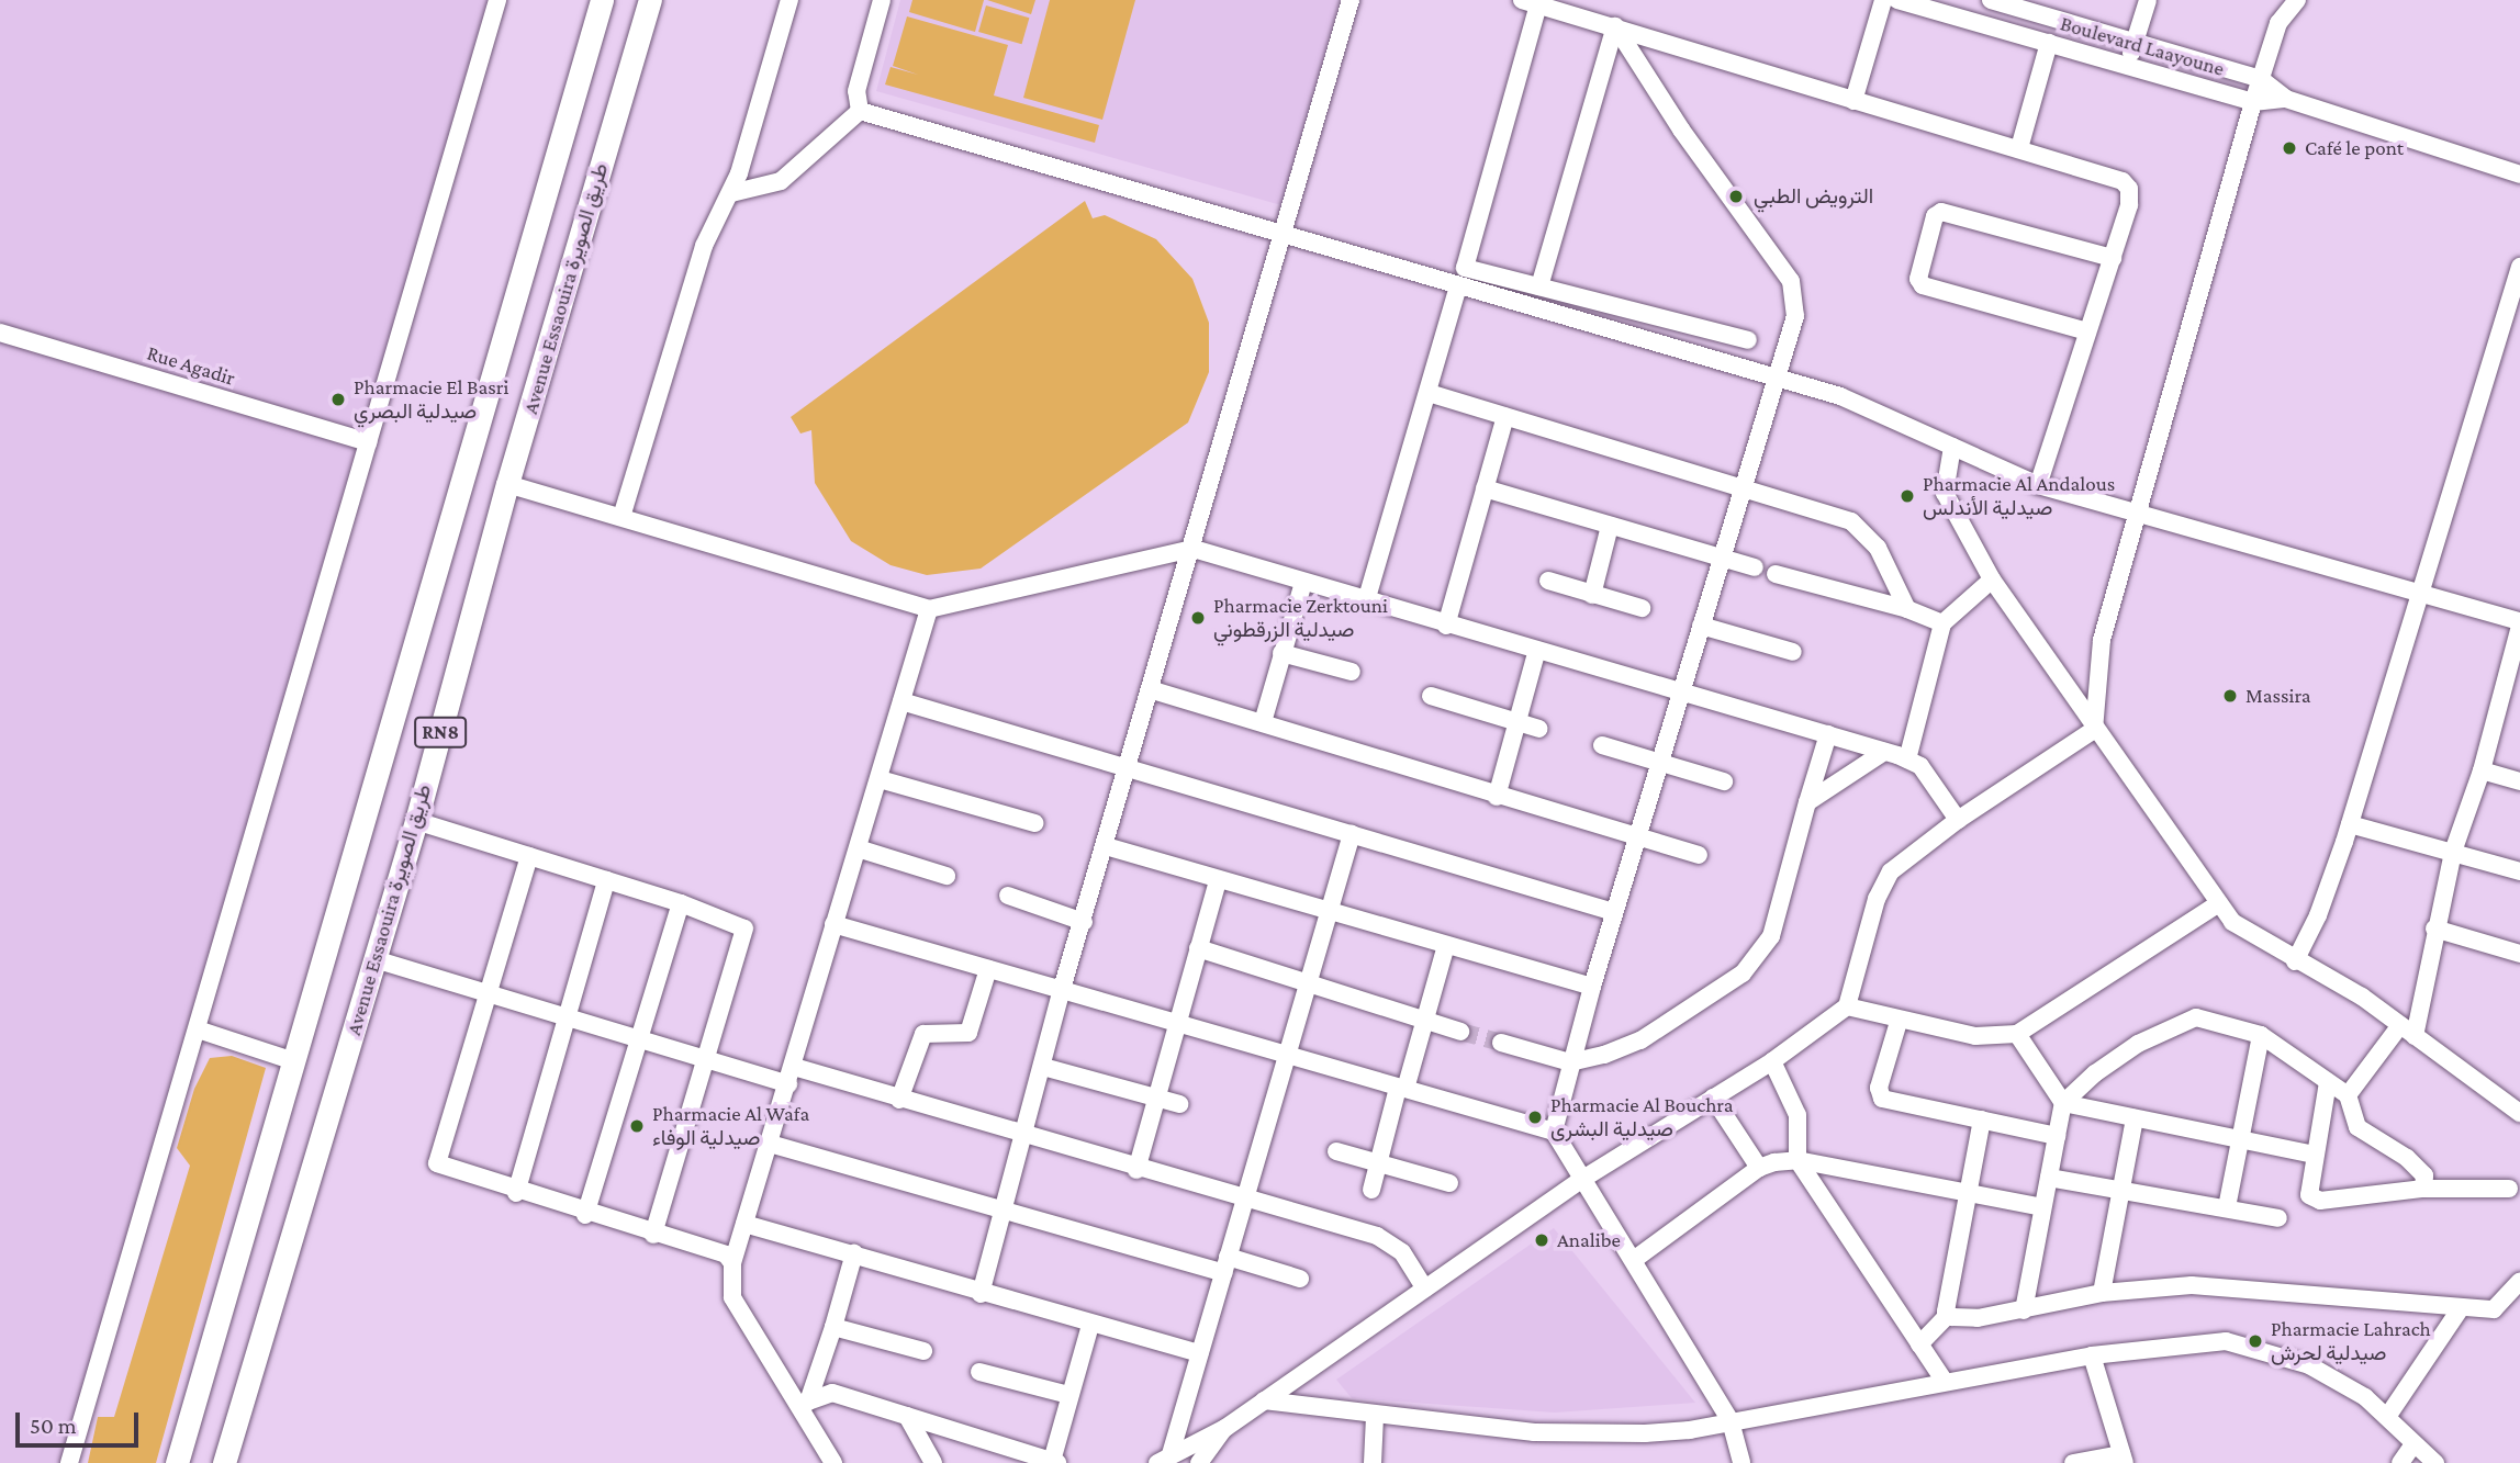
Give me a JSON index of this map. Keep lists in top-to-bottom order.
{
  "streets": {
    "main road": ["Avenue Essaouira طريق الصويرة", "RN8"],
    "street": ["Boulevard Laayoune", "Rue Agadir"]
  },
  "places": [
    "Café le pont",
    "الترويض الطبي",
    "Pharmacie El Basri صيدلية البصري",
    "Pharmacie Al Andalous صيدلية الأندلس",
    "Pharmacie Zerktouni صيدلية الزرقطوني",
    "Massira",
    "Pharmacie Al Bouchra صيدلية البشرى",
    "Pharmacie Al Wafa صيدلية الوفاء",
    "Analibe",
    "Pharmacie Lahrach صيدلية لحرش"
  ],
  "scale_bar": "50 m"
}
